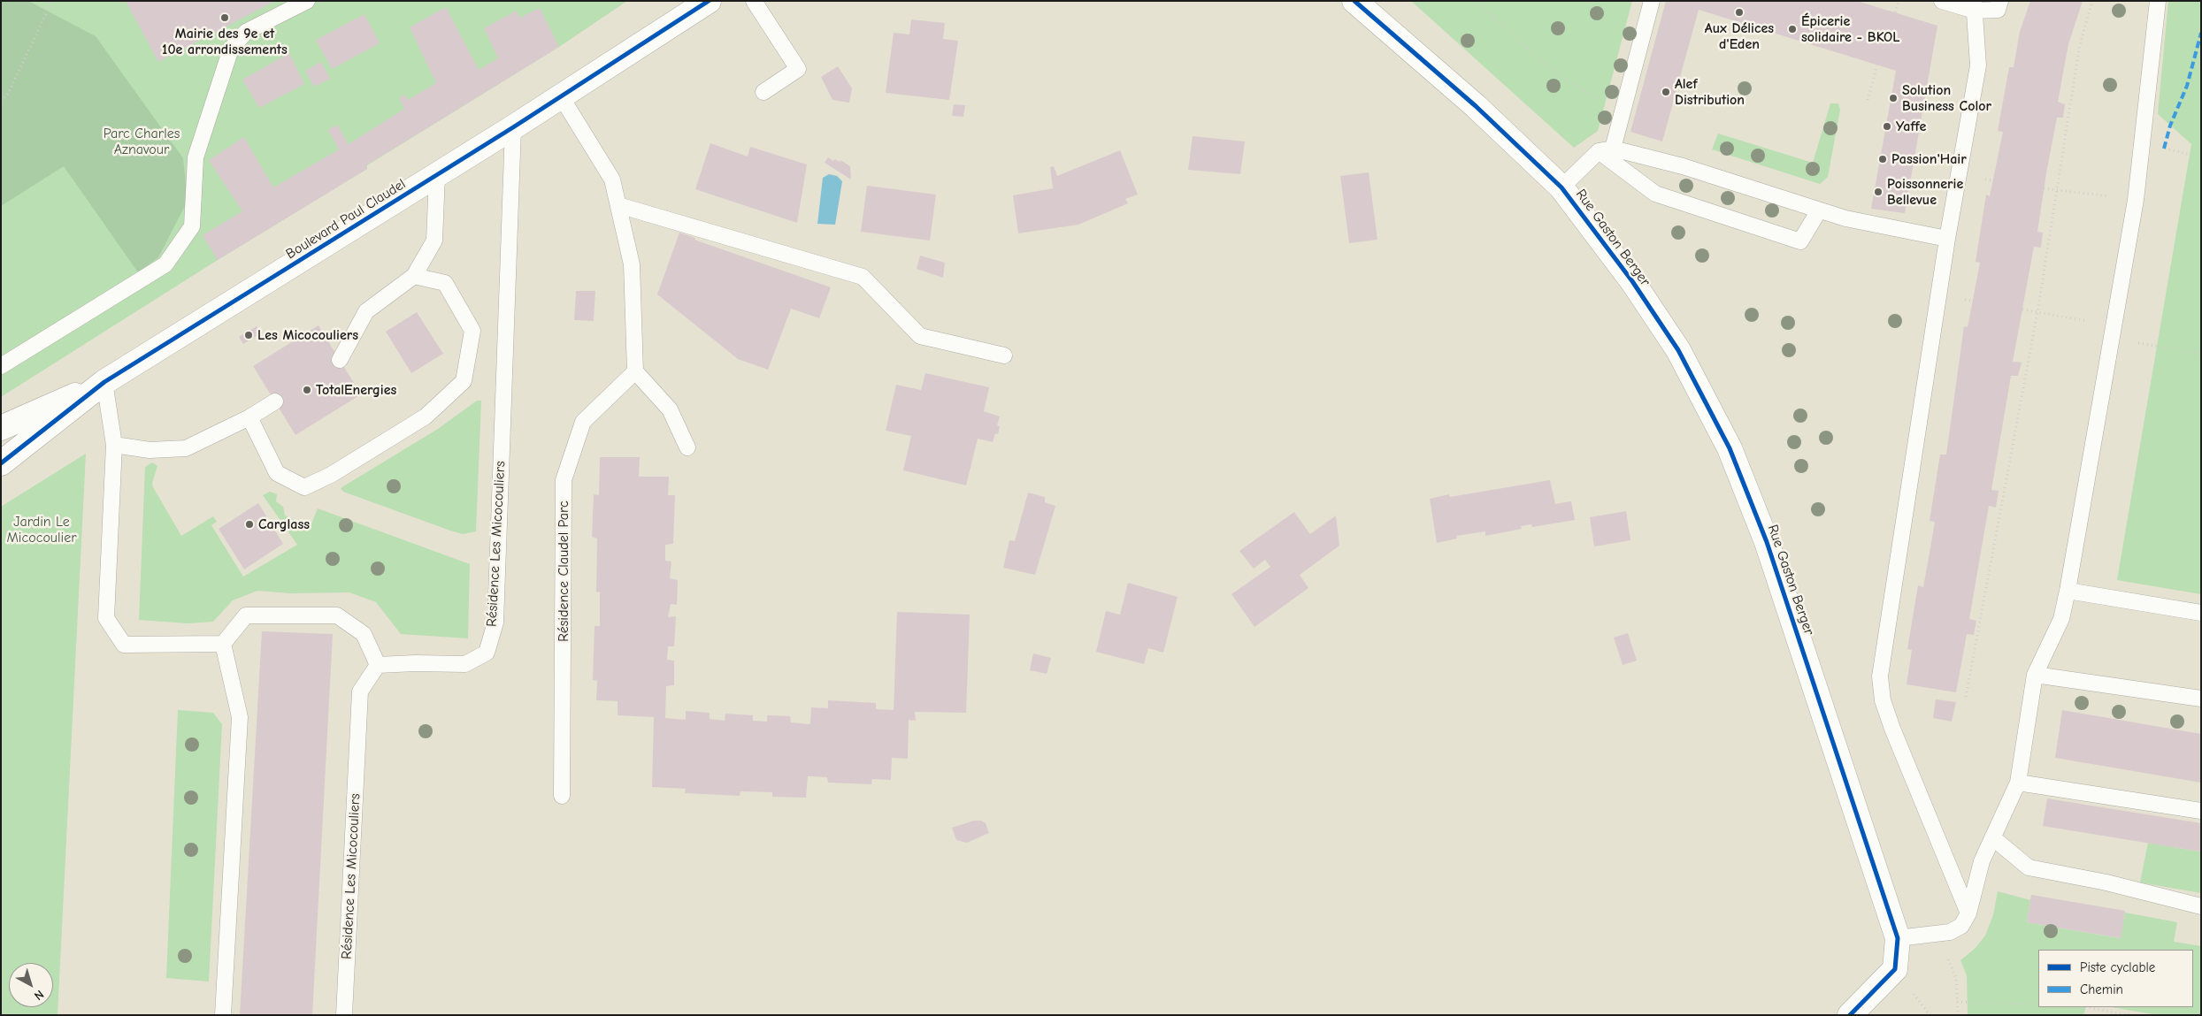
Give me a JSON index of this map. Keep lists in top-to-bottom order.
{
  "streets": {
    "street": ["Boulevard Paul Claudel", "Rue Gaston Berger"],
    "lane": ["Résidence Les Micocouliers", "Résidence Claudel Parc"]
  },
  "crossings": [
    ["Boulevard Paul Claudel", "Résidence Les Micocouliers"]
  ],
  "parks": ["Parc Charles Aznavour", "Jardin Le Micocoulier"],
  "places": [
    "Aux Délices d'Eden",
    "Mairie des 9e et 10e arrondissements",
    "Épicerie solidaire - BKOL",
    "Alef Distribution",
    "Solution Business Color",
    "Yaffe",
    "Passion'Hair",
    "Poissonnerie Bellevue",
    "Les Micocouliers",
    "TotalEnergies",
    "Carglass"
  ],
  "legend": ["Piste cyclable", "Chemin"],
  "north": "bottom right"
}
